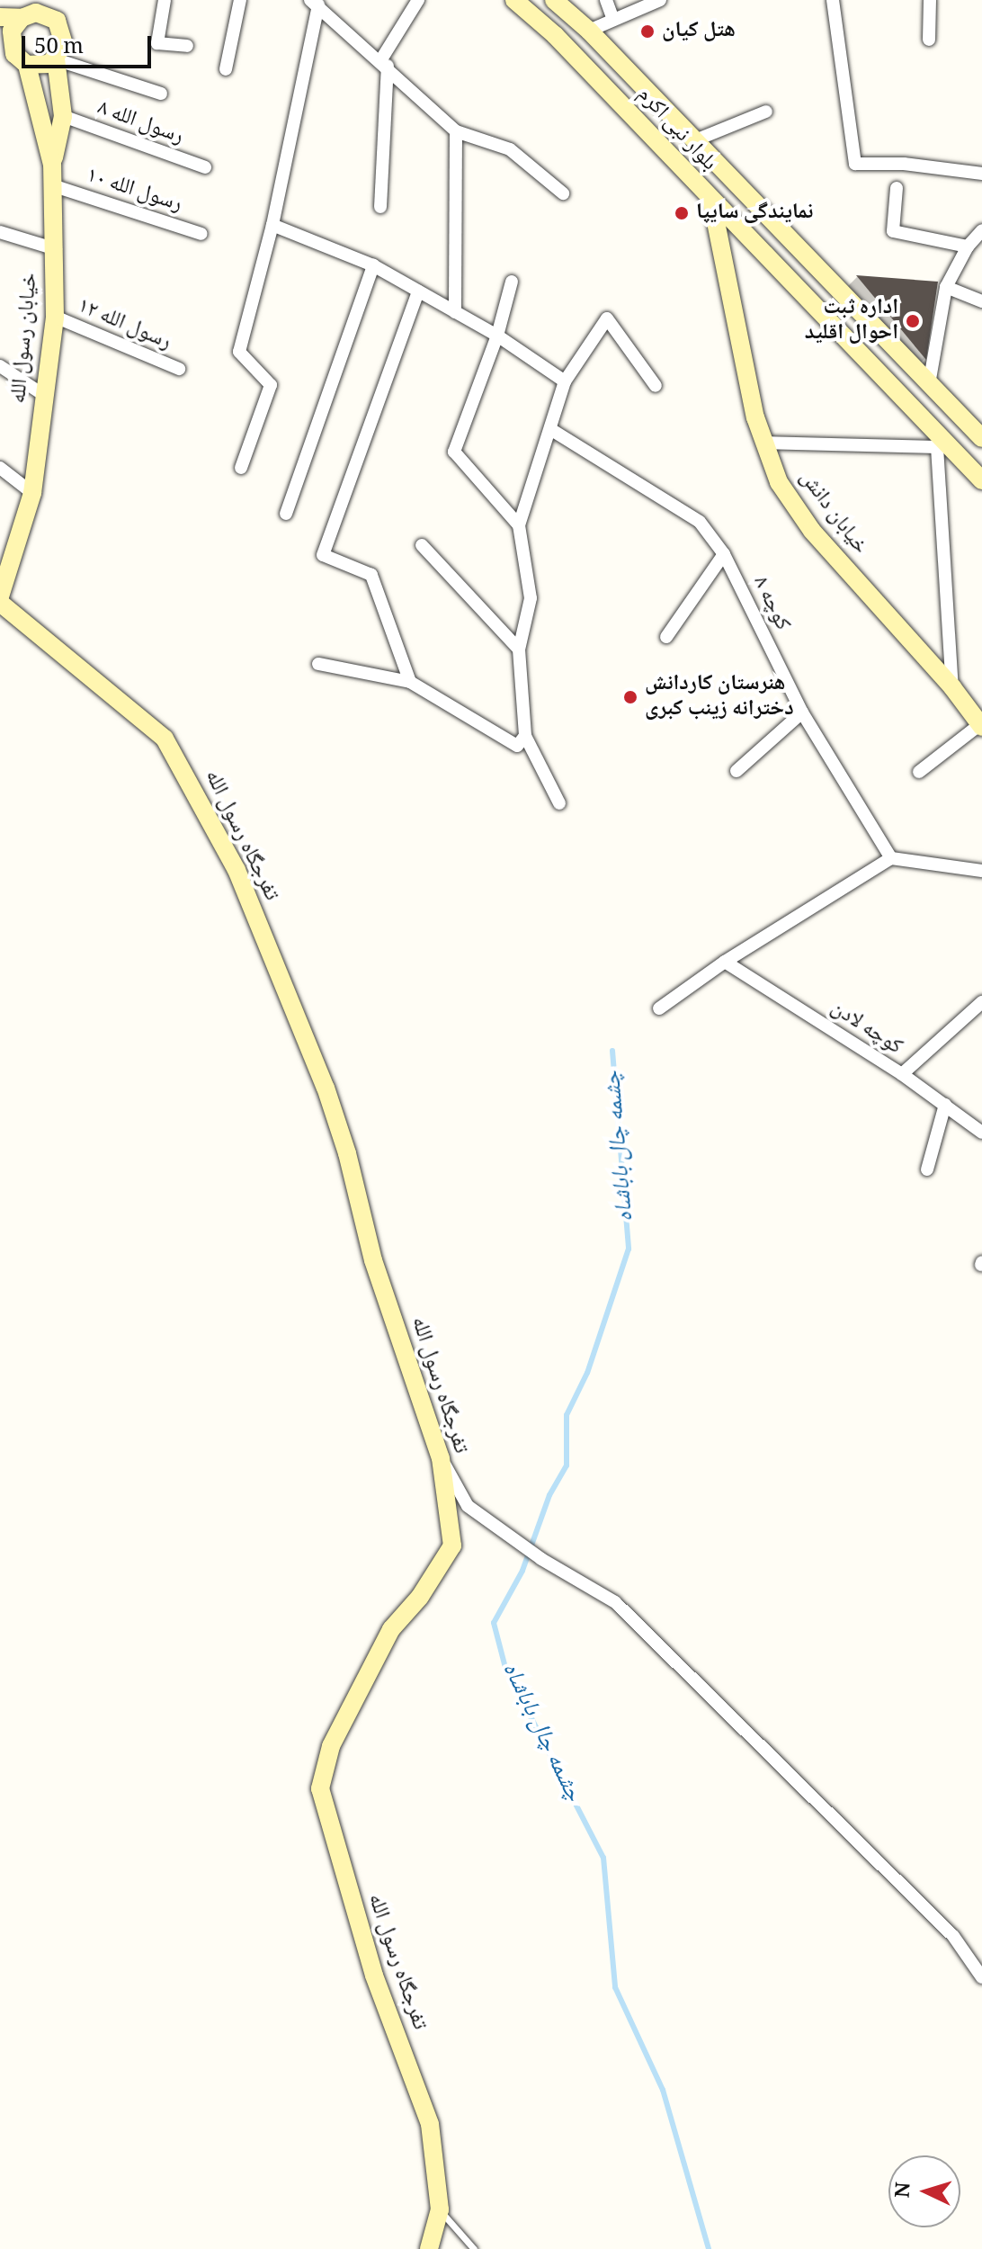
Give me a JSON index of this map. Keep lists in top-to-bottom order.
{
  "streets": {
    "street": [
      "رسول الله ۸",
      "بلوار نبی اکرم",
      "رسول الله ۱۰",
      "رسول الله ۱۲",
      "خیابان رسول الله",
      "خیابان دانش",
      "کوچه ۸",
      "تفرجگاه رسول الله",
      "کوچه لادن"
    ]
  },
  "crossings": [
    ["رسول الله ۸", "خیابان رسول الله"],
    ["بلوار نبی اکرم", "خیابان دانش"],
    ["رسول الله ۱۰", "خیابان رسول الله"],
    ["رسول الله ۱۲", "خیابان رسول الله"]
  ],
  "water": ["چشمه چال باباشاه"],
  "places": [
    "هتل کیان",
    "نمایندگی سایپا",
    "اداره ثبت احوال اقلید",
    "هنرستان کاردانش دخترانه زینب کبری"
  ],
  "scale_bar": "50 m",
  "north": "left"
}
